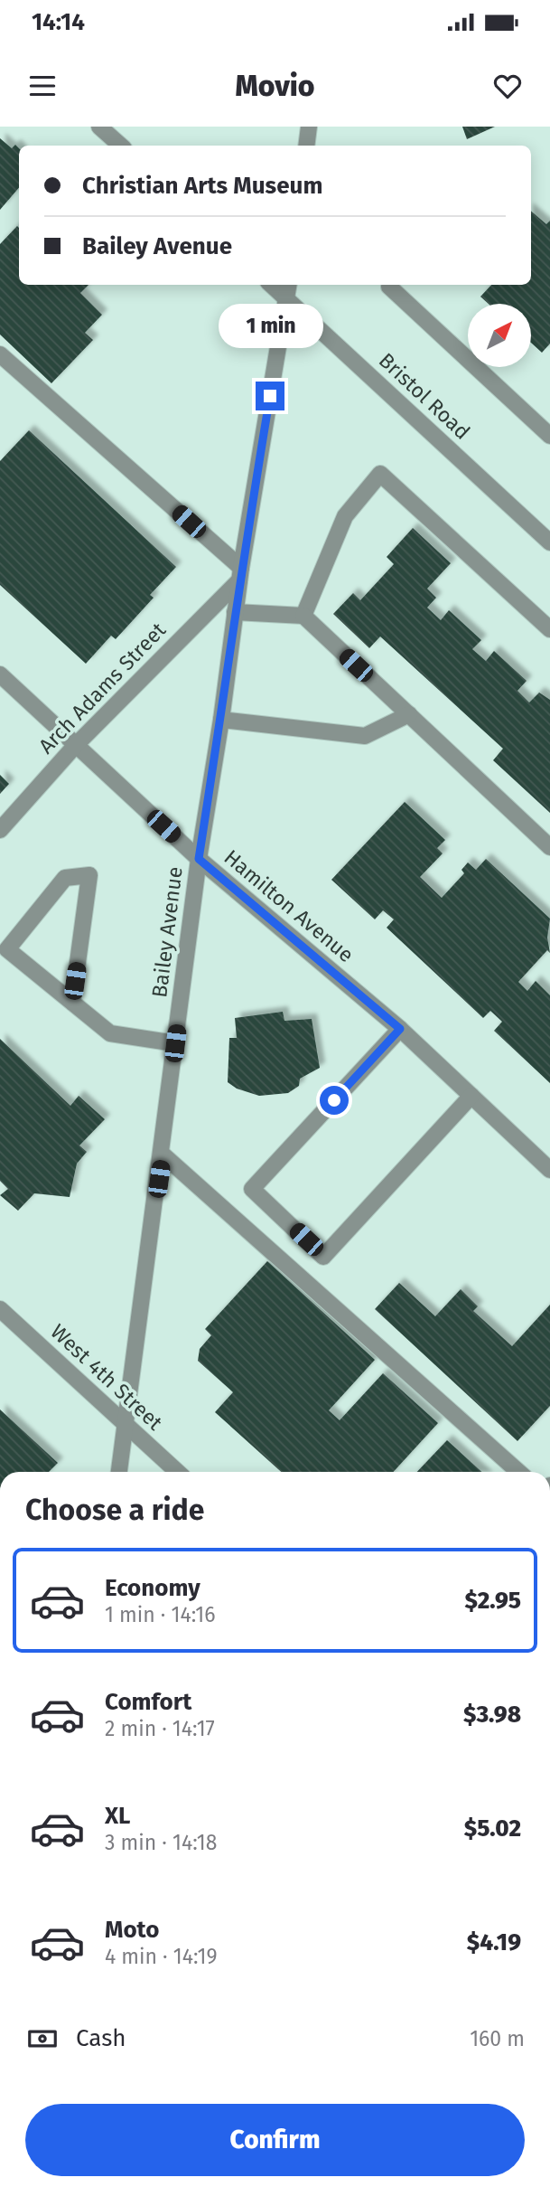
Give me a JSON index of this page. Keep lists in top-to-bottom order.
{
  "streets": {
    "street": [
      "Bristol Road",
      "Arch Adams Street",
      "Hamilton Avenue",
      "Bailey Avenue",
      "West 4th Street"
    ]
  },
  "crossings": [
    ["Bristol Road", "Bailey Avenue"],
    ["Arch Adams Street", "Hamilton Avenue"],
    ["Arch Adams Street", "Bailey Avenue"],
    ["Hamilton Avenue", "Bailey Avenue"],
    ["Bailey Avenue", "West 4th Street"]
  ],
  "north": "top right",
  "page": {
    "status": "14:14",
    "header": "Movio",
    "banner": ["Christian Arts Museum", "Bailey Avenue"],
    "bubble": "1 min",
    "heading": "Choose a ride",
    "list": [
      {
        "name": "Economy",
        "note": "1 min · 14:16",
        "value": "$2.95"
      },
      {
        "name": "Comfort",
        "note": "2 min · 14:17",
        "value": "$3.98"
      },
      {
        "name": "XL",
        "note": "3 min · 14:18",
        "value": "$5.02"
      },
      {
        "name": "Moto",
        "note": "4 min · 14:19",
        "value": "$4.19"
      }
    ],
    "pay": ["Cash", "160 m"],
    "buttons": "Confirm"
  }
}
